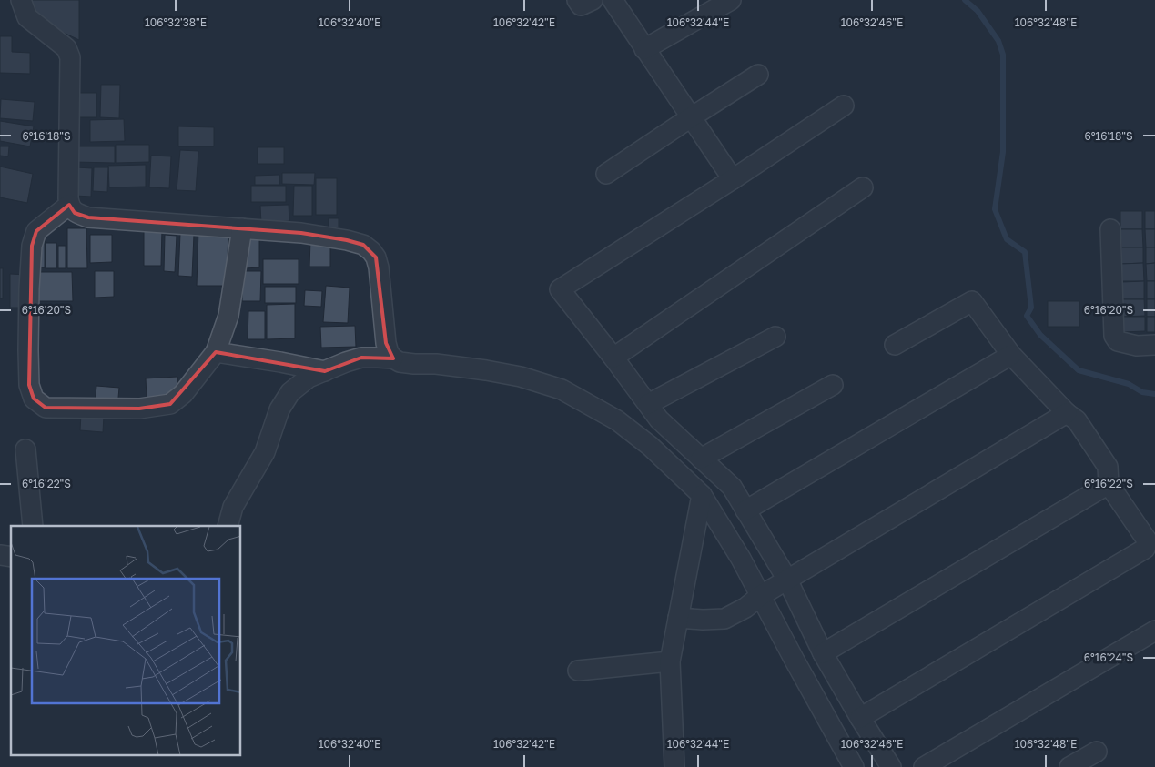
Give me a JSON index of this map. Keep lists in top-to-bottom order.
{
  "coordinates": [
    "106°32'38\"E",
    "106°32'40\"E",
    "106°32'42\"E",
    "106°32'44\"E",
    "106°32'46\"E",
    "106°32'48\"E",
    "6°16'18\"S",
    "6°16'20\"S",
    "6°16'22\"S",
    "6°16'24\"S"
  ]
}
